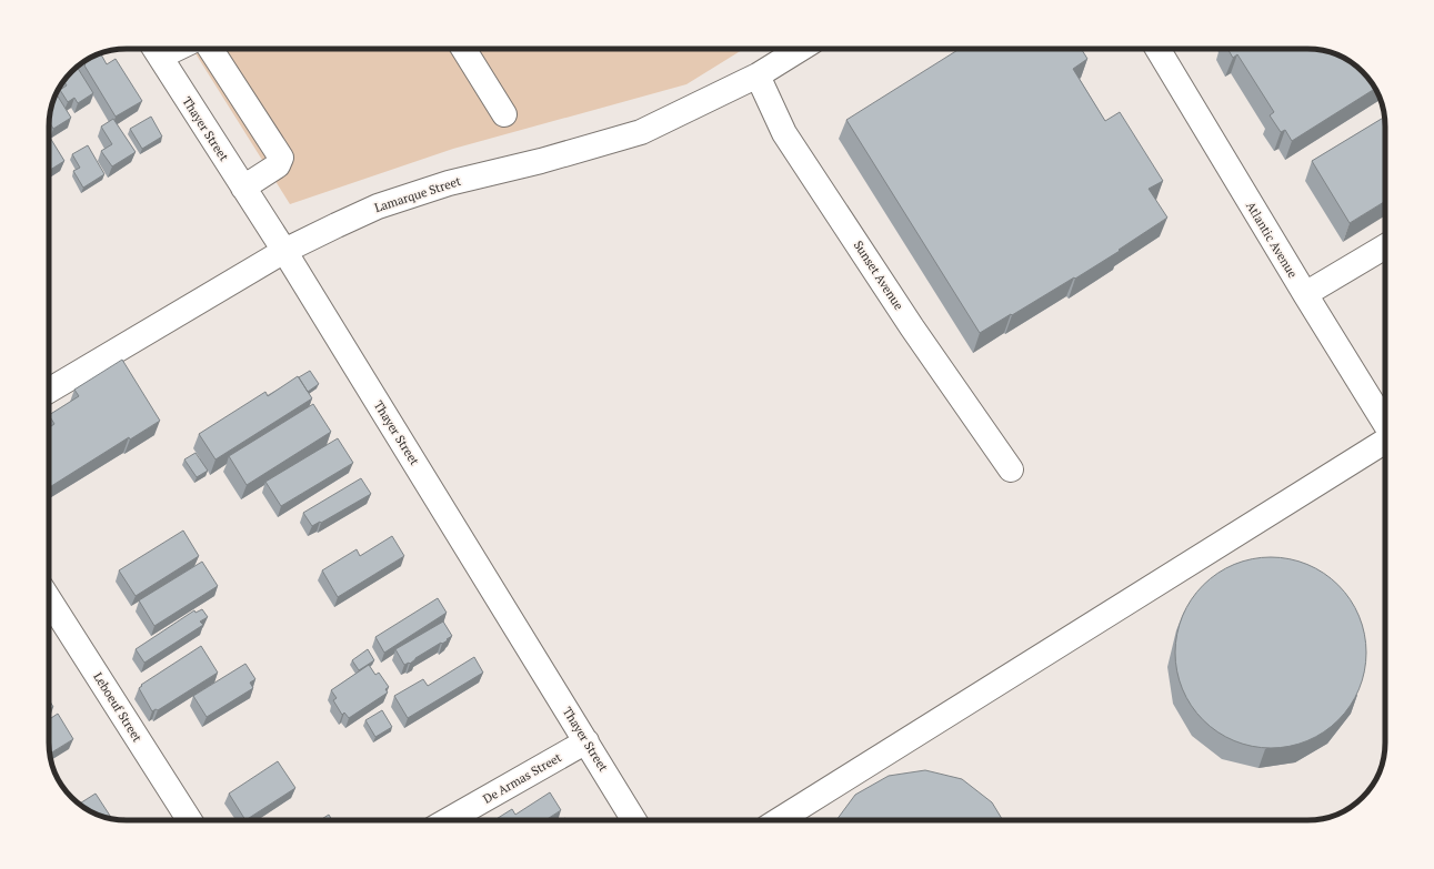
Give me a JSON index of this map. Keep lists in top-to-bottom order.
{
  "streets": {
    "street": [
      "Thayer Street",
      "Lamarque Street",
      "Atlantic Avenue",
      "Sunset Avenue",
      "Leboeuf Street",
      "De Armas Street"
    ]
  },
  "crossings": [
    ["Thayer Street", "Lamarque Street"],
    ["Thayer Street", "De Armas Street"],
    ["Lamarque Street", "Sunset Avenue"]
  ]
}
